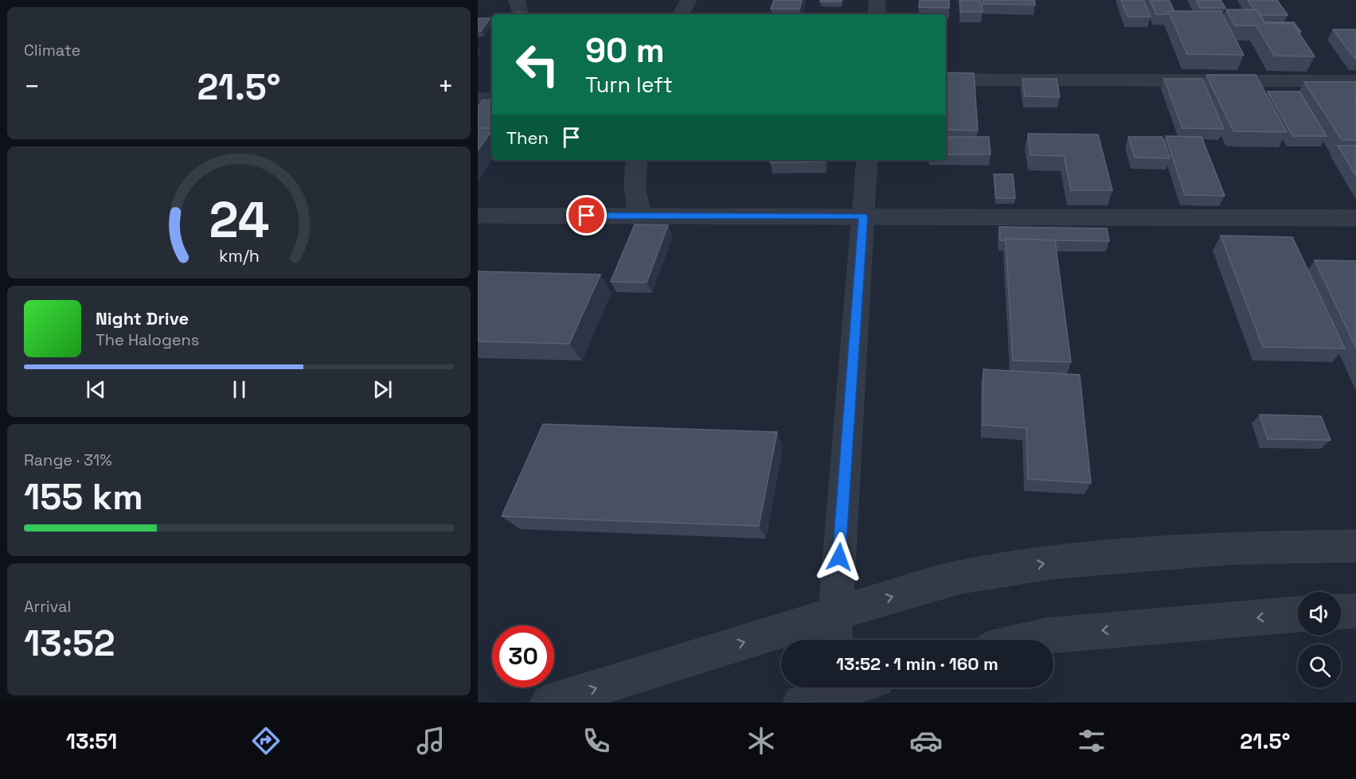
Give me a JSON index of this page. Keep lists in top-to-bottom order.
{
  "page": {
    "tile": [
      "Climate",
      ["Range · 31%", "155 km"],
      ["Arrival", "13:52"]
    ],
    "turn": ["90 m", "Turn left"],
    "heat": ["−", "21.5°", "+"],
    "then": "Then",
    "song": ["Night Drive", "The Halogens"],
    "limit": "30",
    "trip": "13:52 · 1 min · 160 m",
    "tabs": ["13:51", "21.5°"],
    "gauge": ["24", "km/h"]
  }
}
